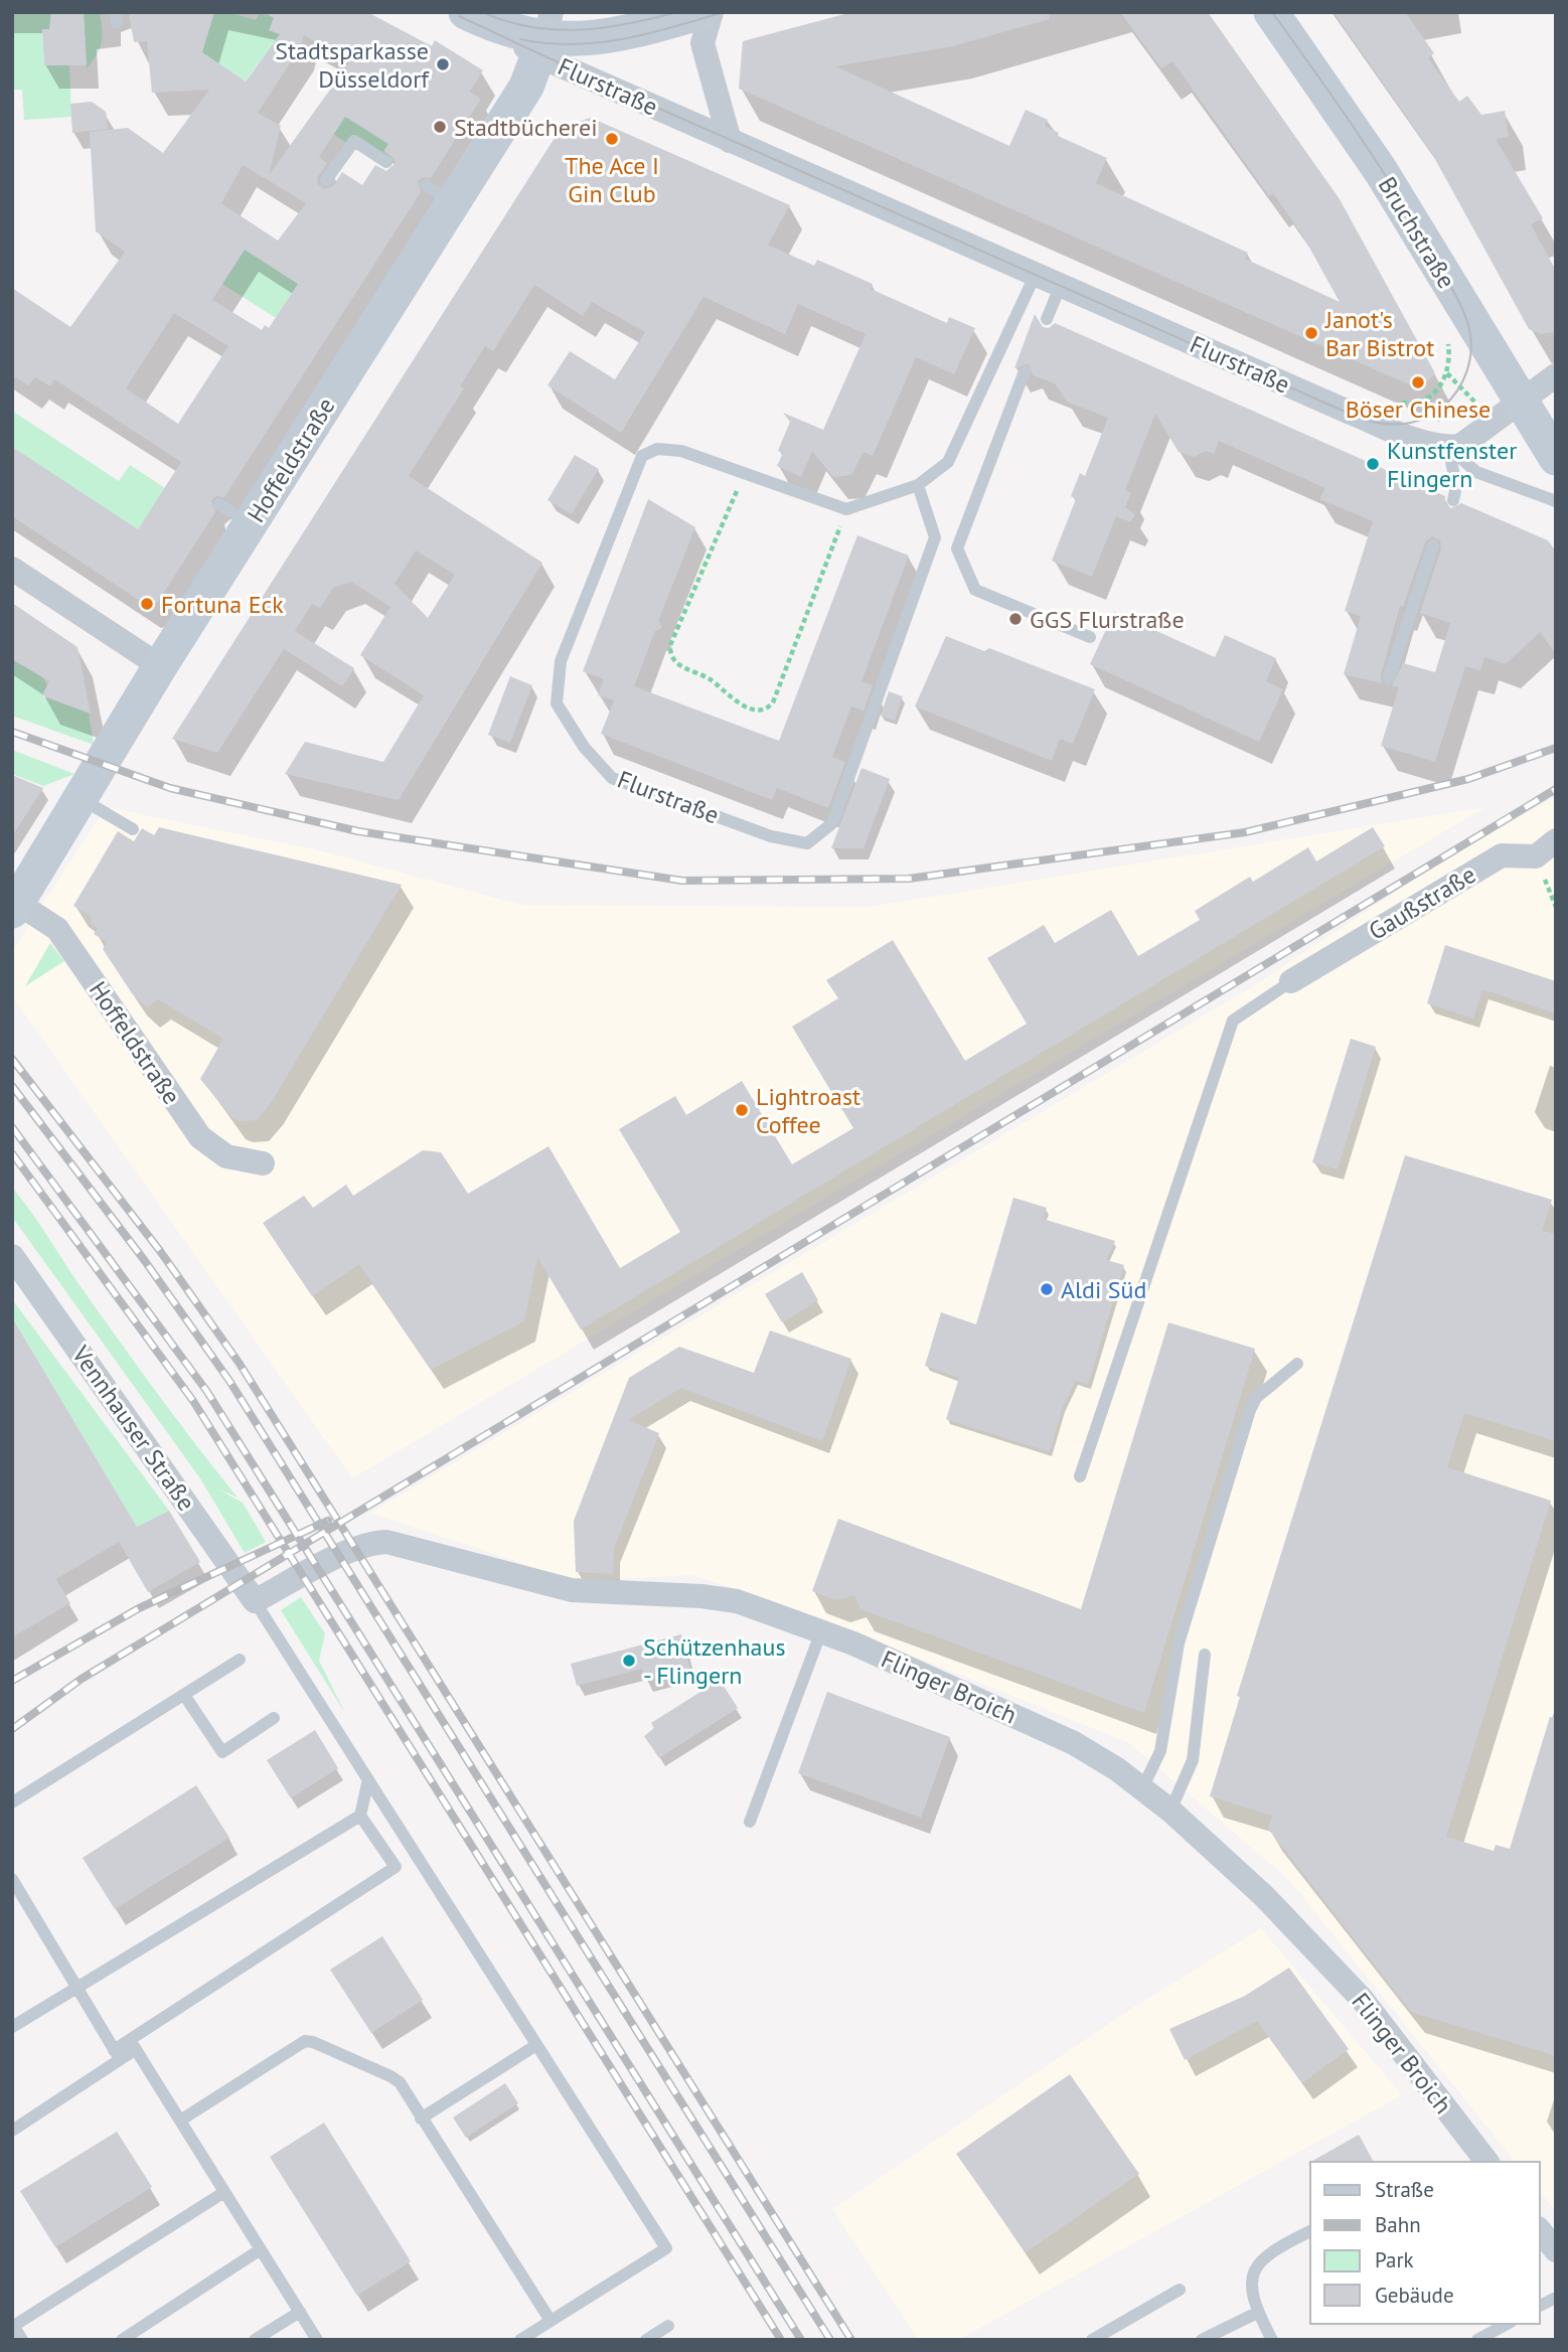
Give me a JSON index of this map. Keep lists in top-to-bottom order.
{
  "streets": {
    "street": [
      "Flurstraße",
      "Bruchstraße",
      "Hoffeldstraße",
      "Gaußstraße",
      "Vennhauser Straße",
      "Flinger Broich"
    ]
  },
  "crossings": [
    ["Flurstraße", "Hoffeldstraße"],
    ["Vennhauser Straße", "Flinger Broich"]
  ],
  "places": [
    "Stadtsparkasse Düsseldorf",
    "Stadtbücherei",
    "The Ace I Gin Club",
    "Janot's Bar Bistrot",
    "Böser Chinese",
    "Kunstfenster Flingern",
    "Fortuna Eck",
    "GGS Flurstraße",
    "Lightroast Coffee",
    "Aldi Süd",
    "Schützenhaus - Flingern"
  ],
  "legend": [
    "Straße",
    "Bahn",
    "Park",
    "Gebäude"
  ]
}
